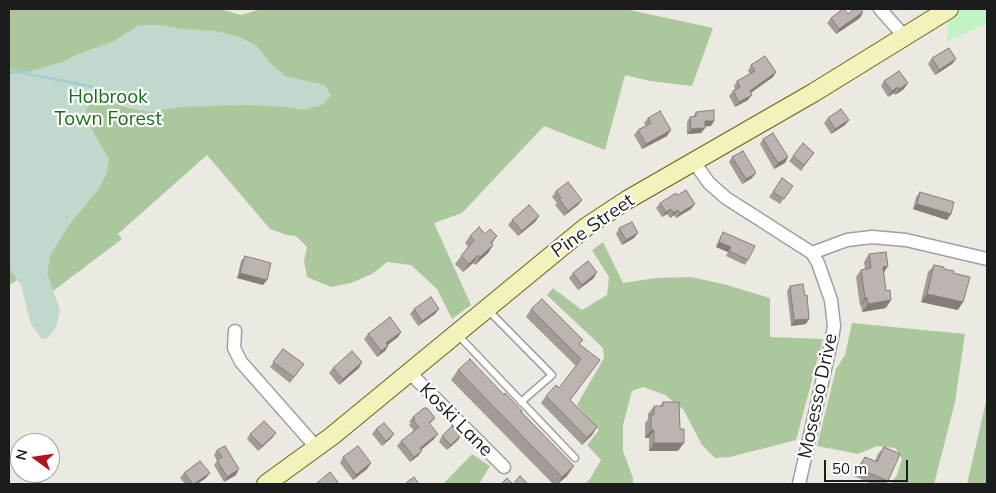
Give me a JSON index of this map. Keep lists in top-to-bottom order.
{
  "streets": {
    "main road": ["Pine Street"],
    "street": ["Mosesso Drive", "Koski Lane"]
  },
  "crossings": [
    ["Pine Street", "Koski Lane"]
  ],
  "parks": ["Holbrook Town Forest"],
  "scale_bar": "50 m",
  "north": "left"
}
